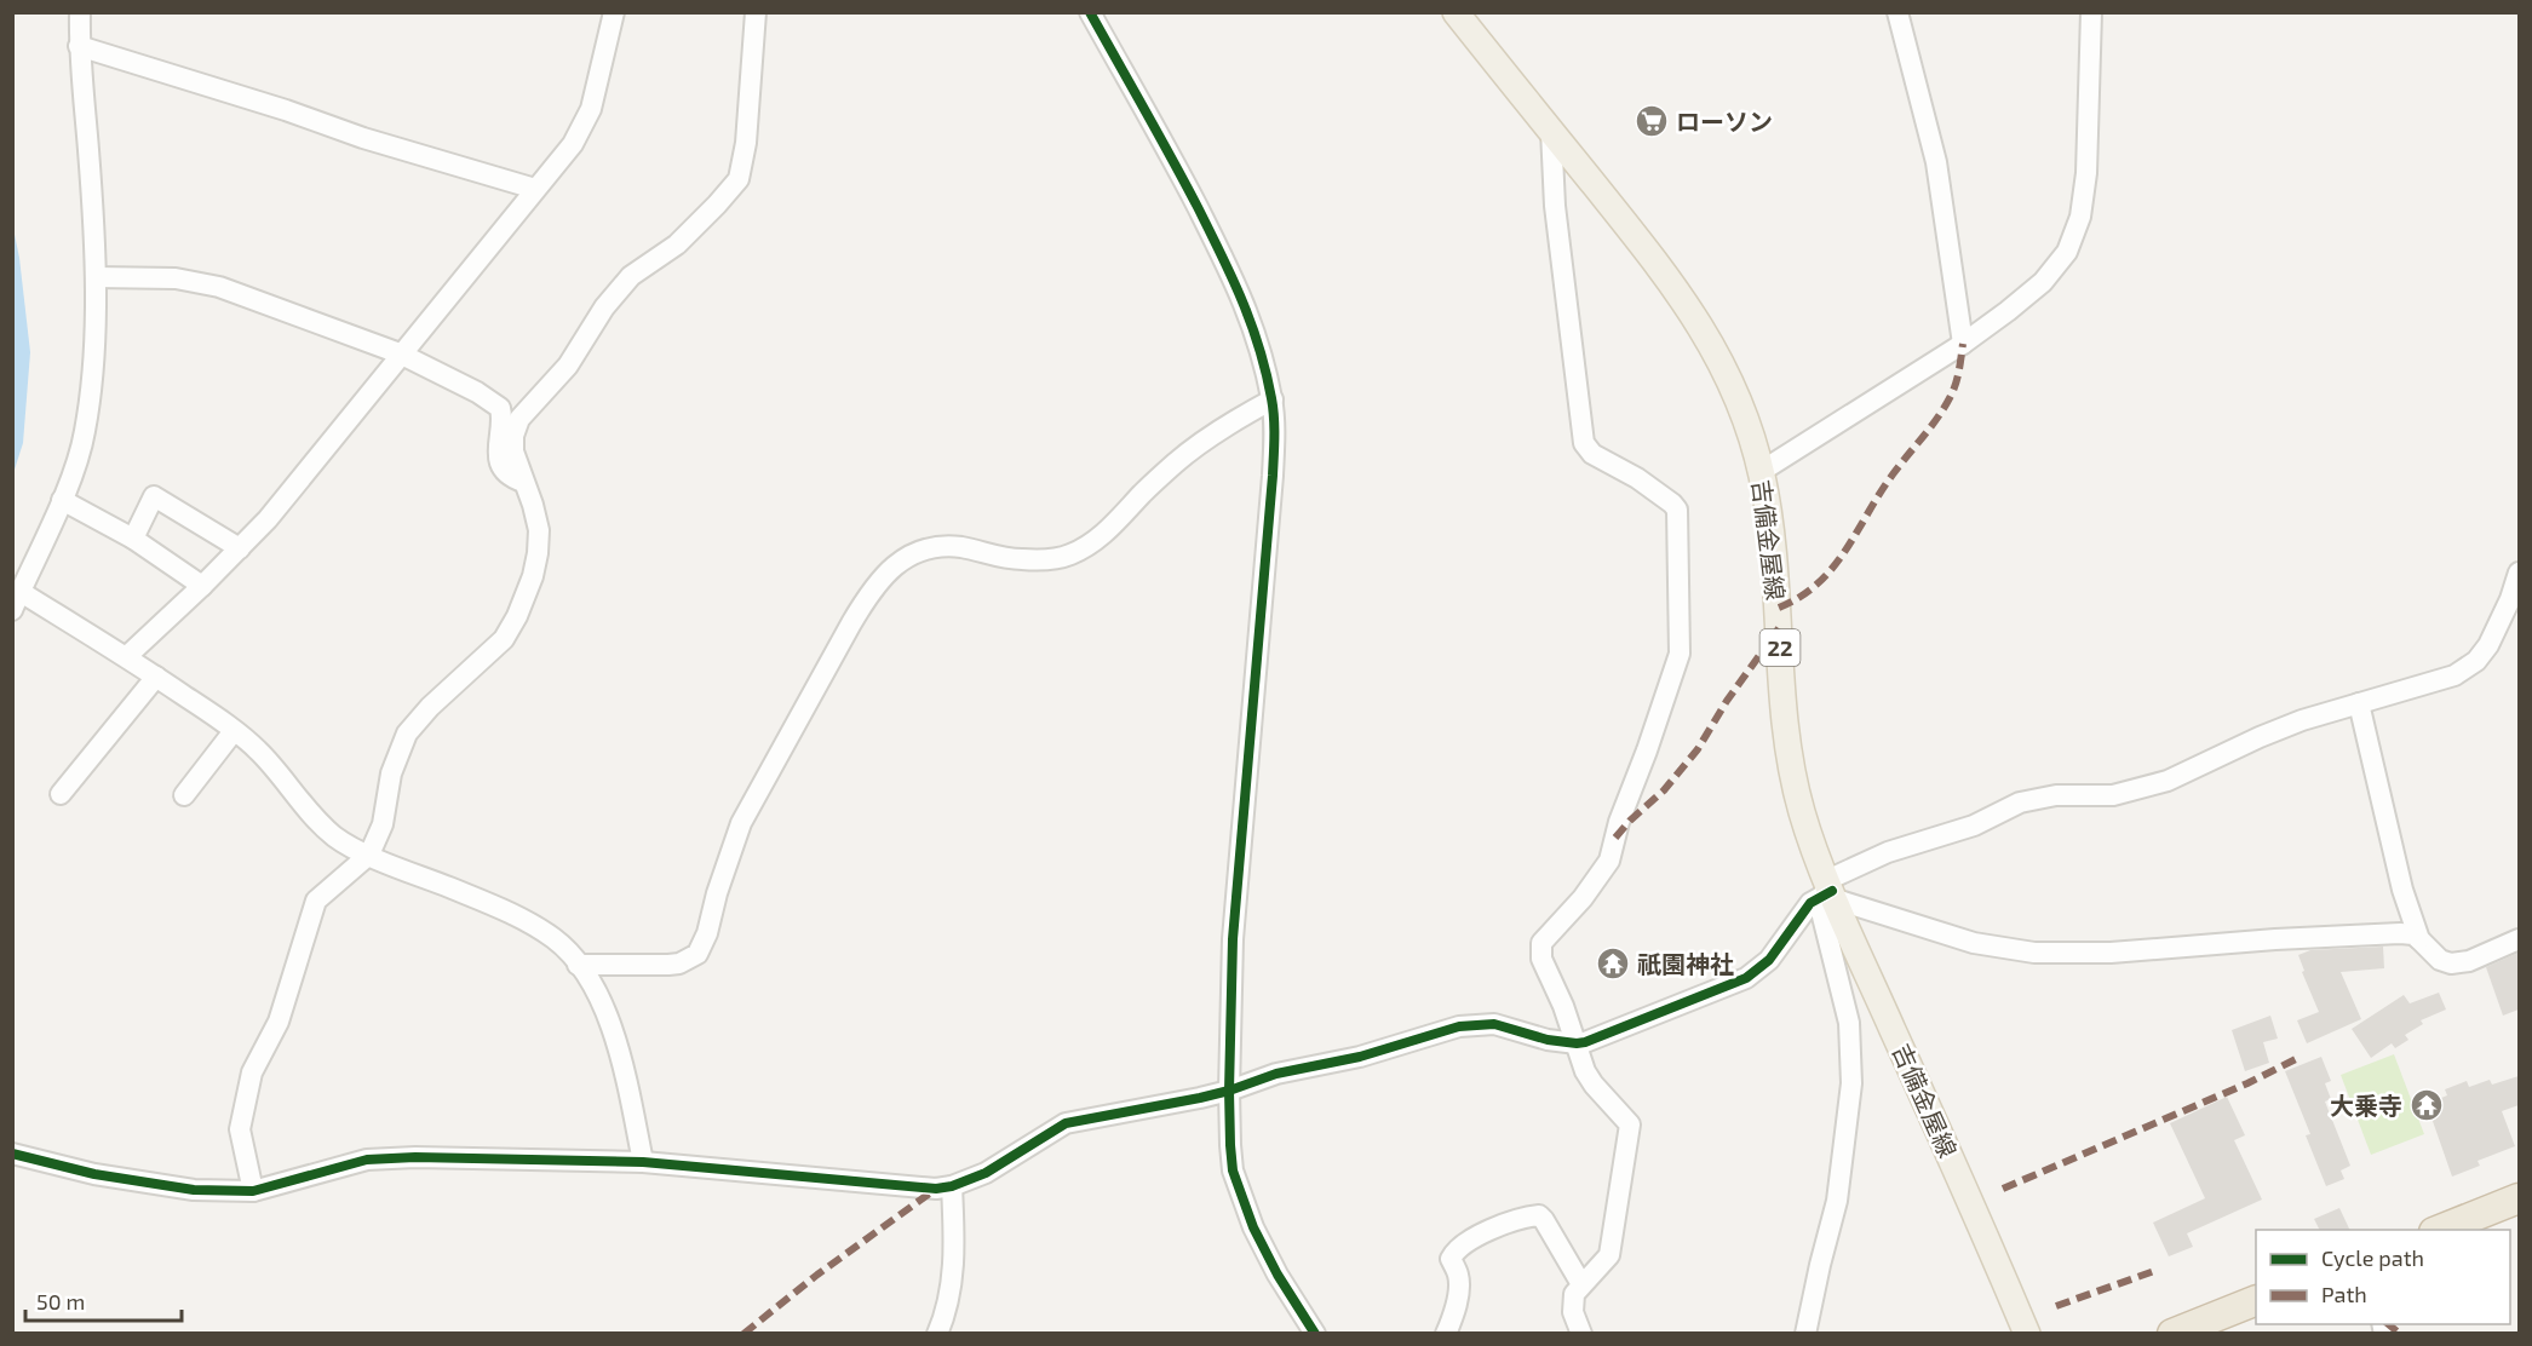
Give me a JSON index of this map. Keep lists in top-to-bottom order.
{
  "streets": {
    "main road": ["吉備金屋線", "22"]
  },
  "places": {
    "supermarket": ["ローソン"],
    "temple": ["祇園神社", "大乗寺"]
  },
  "legend": ["Cycle path", "Path"],
  "scale_bar": "50 m"
}
